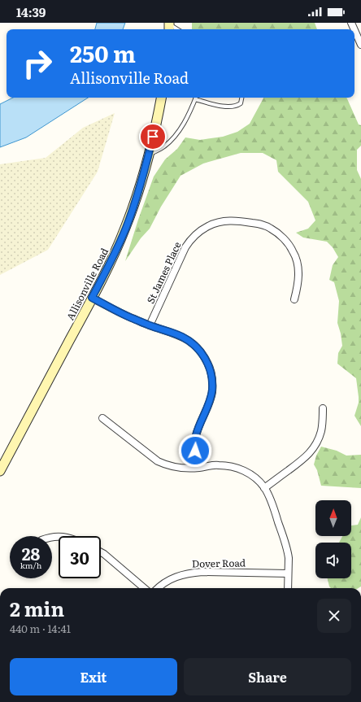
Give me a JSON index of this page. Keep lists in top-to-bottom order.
{
  "streets": {
    "main road": ["Allisonville Road"],
    "street": ["St James Place", "Dover Road"]
  },
  "north": "top",
  "page": {
    "status": "14:39",
    "turn": ["250 m", "Allisonville Road"],
    "speed": "28 km/h",
    "limit": "30",
    "heading": ["2 min", "440 m · 14:41"],
    "buttons": ["Exit", "Share"]
  }
}
